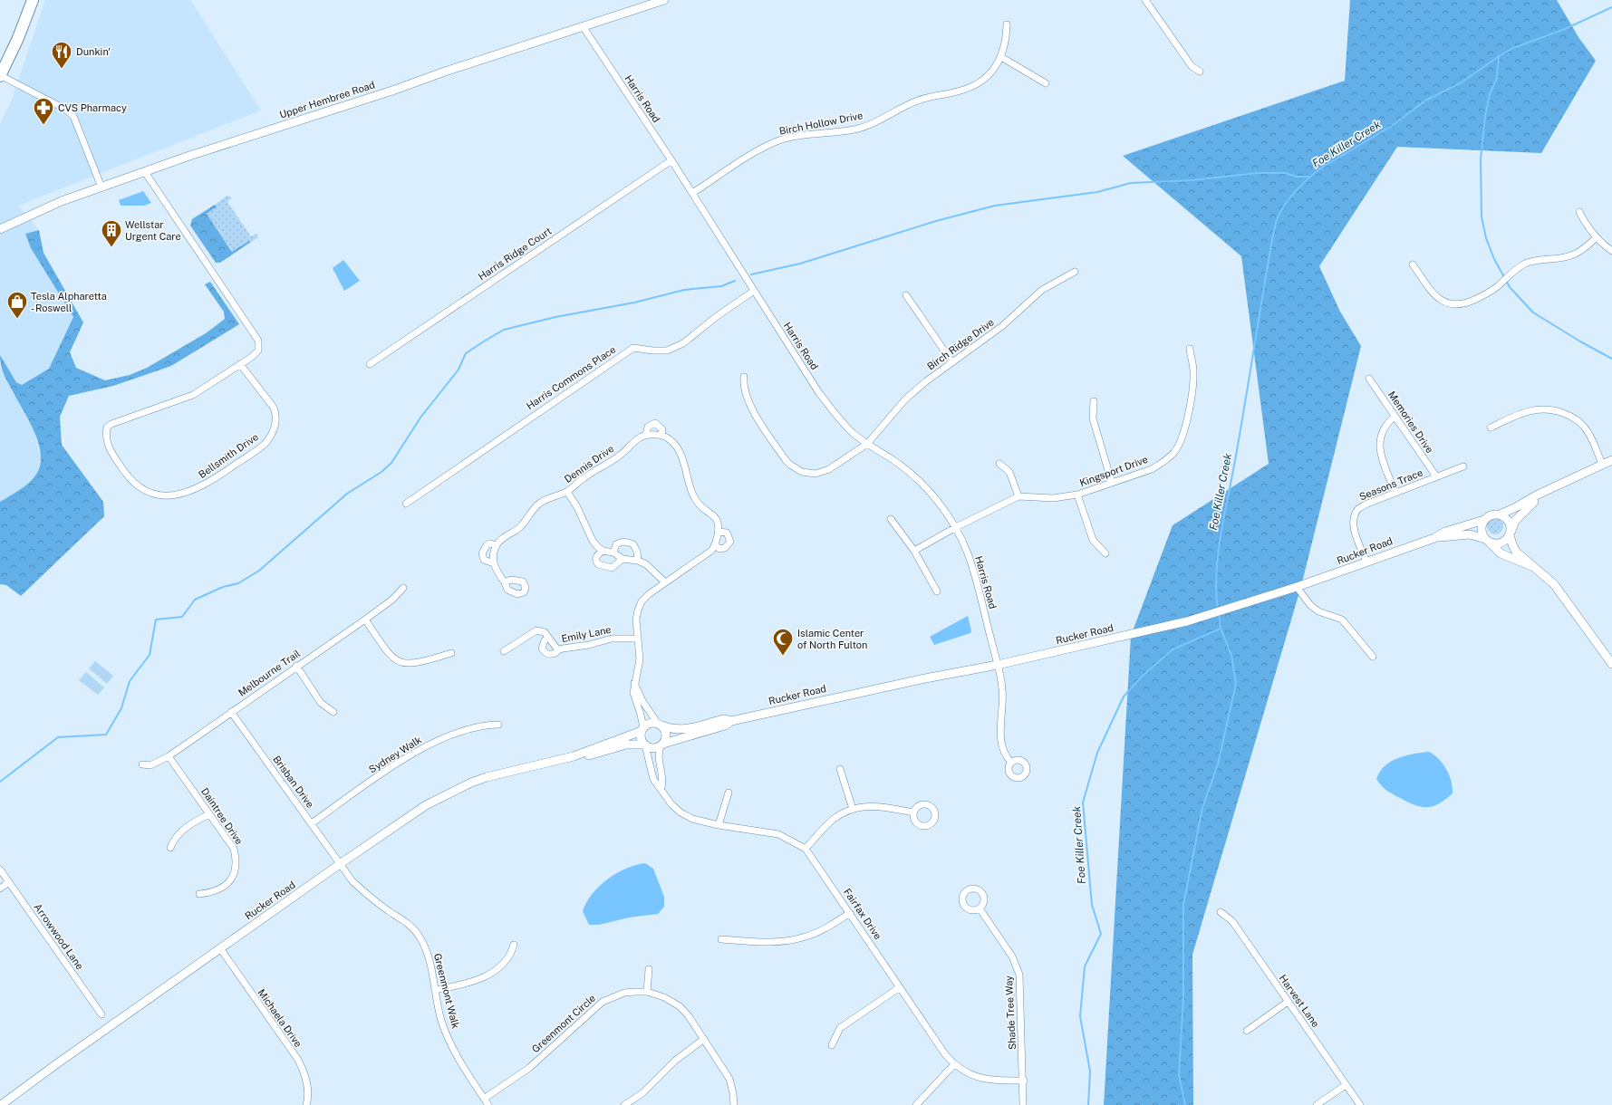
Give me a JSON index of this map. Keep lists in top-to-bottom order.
{
  "streets": {
    "main road": ["Upper Hembree Road", "Rucker Road"],
    "street": [
      "Harris Road",
      "Birch Hollow Drive",
      "Harris Ridge Court",
      "Birch Ridge Drive",
      "Harris Commons Place",
      "Memories Drive",
      "Bellsmith Drive",
      "Dennis Drive",
      "Kingsport Drive",
      "Seasons Trace",
      "Emily Lane",
      "Melbourne Trail",
      "Sydney Walk",
      "Brisban Drive",
      "Daintree Drive",
      "Fairfax Drive",
      "Arrowwood Lane",
      "Greenmont Walk",
      "Harvest Lane",
      "Shade Tree Way",
      "Michaela Drive",
      "Greenmont Circle"
    ]
  },
  "crossings": [
    ["Harris Road", "Upper Hembree Road"],
    ["Harris Road", "Birch Hollow Drive"],
    ["Harris Road", "Harris Ridge Court"],
    ["Harris Road", "Birch Ridge Drive"],
    ["Harris Road", "Harris Commons Place"],
    ["Harris Road", "Kingsport Drive"],
    ["Harris Road", "Rucker Road"],
    ["Upper Hembree Road", "Bellsmith Drive"],
    ["Memories Drive", "Seasons Trace"],
    ["Seasons Trace", "Rucker Road"],
    ["Rucker Road", "Brisban Drive"],
    ["Rucker Road", "Fairfax Drive"],
    ["Rucker Road", "Greenmont Walk"],
    ["Rucker Road", "Michaela Drive"],
    ["Melbourne Trail", "Brisban Drive"],
    ["Melbourne Trail", "Daintree Drive"],
    ["Sydney Walk", "Brisban Drive"],
    ["Brisban Drive", "Greenmont Walk"],
    ["Fairfax Drive", "Shade Tree Way"],
    ["Greenmont Walk", "Greenmont Circle"]
  ],
  "water": ["Foe Killer Creek"],
  "places": {
    "restaurant": ["Dunkin'"],
    "pharmacy": ["CVS Pharmacy"],
    "building": ["Wellstar Urgent Care"],
    "shop": ["Tesla Alpharetta - Roswell"],
    "mosque": ["Islamic Center of North Fulton"]
  }
}
